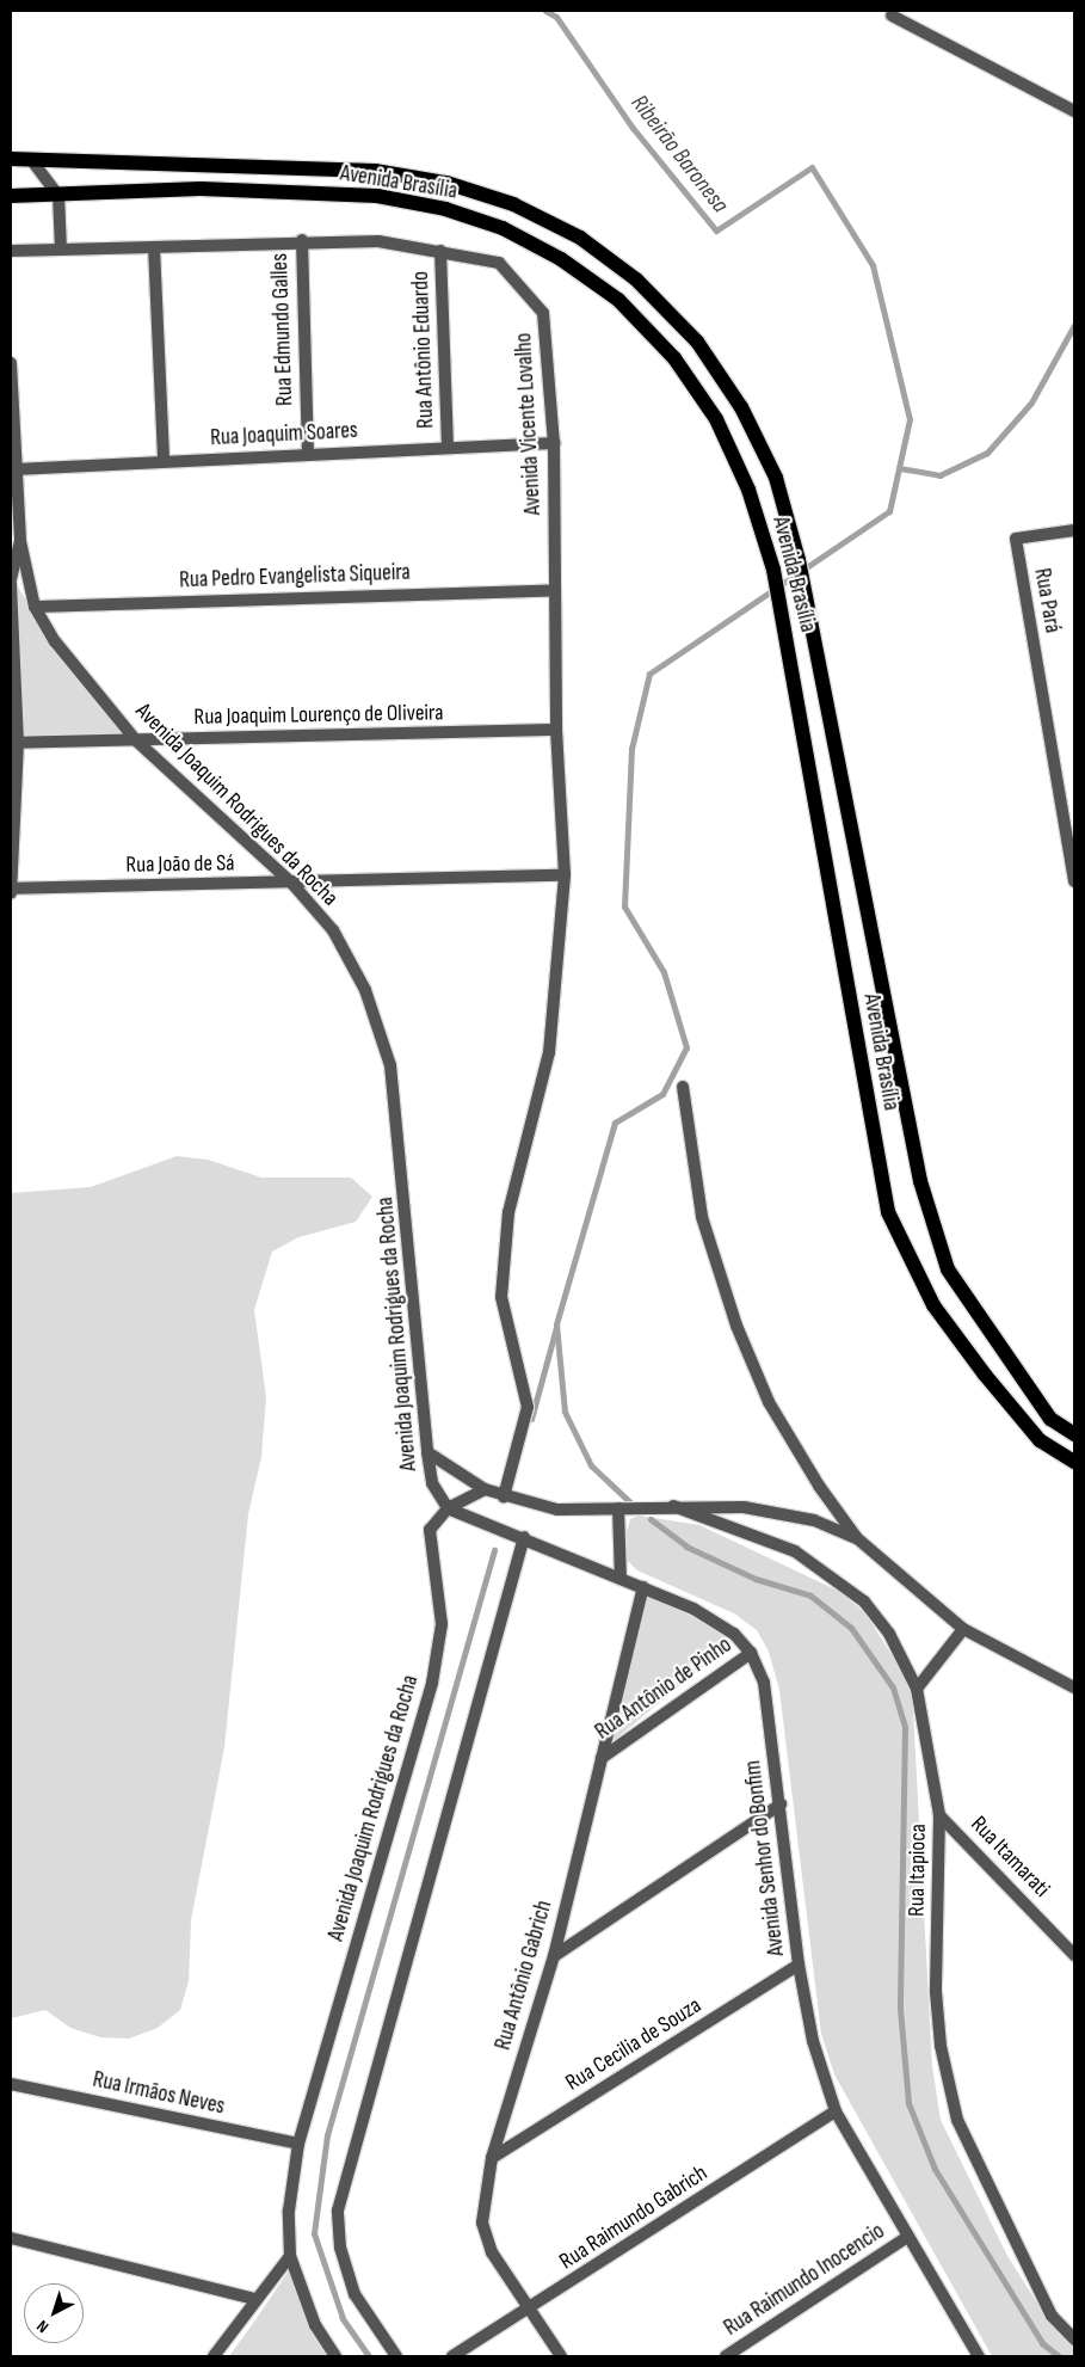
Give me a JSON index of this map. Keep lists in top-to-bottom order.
{
  "streets": {
    "main road": ["Avenida Brasília"],
    "street": [
      "Rua Edmundo Galles",
      "Rua Antônio Eduardo",
      "Avenida Vicente Lovalho",
      "Rua Joaquim Soares",
      "Rua Pedro Evangelista Siqueira",
      "Rua Pará",
      "Rua Joaquim Lourenço de Oliveira",
      "Avenida Joaquim Rodrigues da Rocha",
      "Rua João de Sá",
      "Rua Antônio de Pinho",
      "Rua Itamarati",
      "Avenida Senhor do Bonfim",
      "Rua Itapioca",
      "Rua Antônio Gabrich",
      "Rua Cecilia de Souza",
      "Rua Irmãos Neves",
      "Rua Raimundo Gabrich",
      "Rua Raimundo Inocencio"
    ]
  },
  "crossings": [
    ["Rua Edmundo Galles", "Avenida Vicente Lovalho"],
    ["Rua Edmundo Galles", "Rua Joaquim Soares"],
    ["Rua Antônio Eduardo", "Avenida Vicente Lovalho"],
    ["Rua Antônio Eduardo", "Rua Joaquim Soares"],
    ["Avenida Vicente Lovalho", "Rua Joaquim Soares"],
    ["Avenida Vicente Lovalho", "Rua Pedro Evangelista Siqueira"],
    ["Avenida Vicente Lovalho", "Rua Joaquim Lourenço de Oliveira"],
    ["Avenida Vicente Lovalho", "Rua João de Sá"],
    ["Rua Joaquim Soares", "Avenida Joaquim Rodrigues da Rocha"],
    ["Rua Pedro Evangelista Siqueira", "Avenida Joaquim Rodrigues da Rocha"],
    ["Rua Joaquim Lourenço de Oliveira", "Avenida Joaquim Rodrigues da Rocha"],
    ["Avenida Joaquim Rodrigues da Rocha", "Rua João de Sá"],
    ["Avenida Joaquim Rodrigues da Rocha", "Avenida Senhor do Bonfim"],
    ["Avenida Joaquim Rodrigues da Rocha", "Rua Irmãos Neves"],
    ["Rua Antônio de Pinho", "Avenida Senhor do Bonfim"],
    ["Rua Antônio de Pinho", "Rua Antônio Gabrich"],
    ["Rua Itamarati", "Rua Itapioca"],
    ["Avenida Senhor do Bonfim", "Rua Antônio Gabrich"],
    ["Avenida Senhor do Bonfim", "Rua Cecilia de Souza"],
    ["Avenida Senhor do Bonfim", "Rua Raimundo Gabrich"],
    ["Avenida Senhor do Bonfim", "Rua Raimundo Inocencio"],
    ["Rua Antônio Gabrich", "Rua Cecilia de Souza"],
    ["Rua Antônio Gabrich", "Rua Raimundo Gabrich"]
  ],
  "water": ["Ribeirão Baronesa"],
  "north": "bottom left"
}
